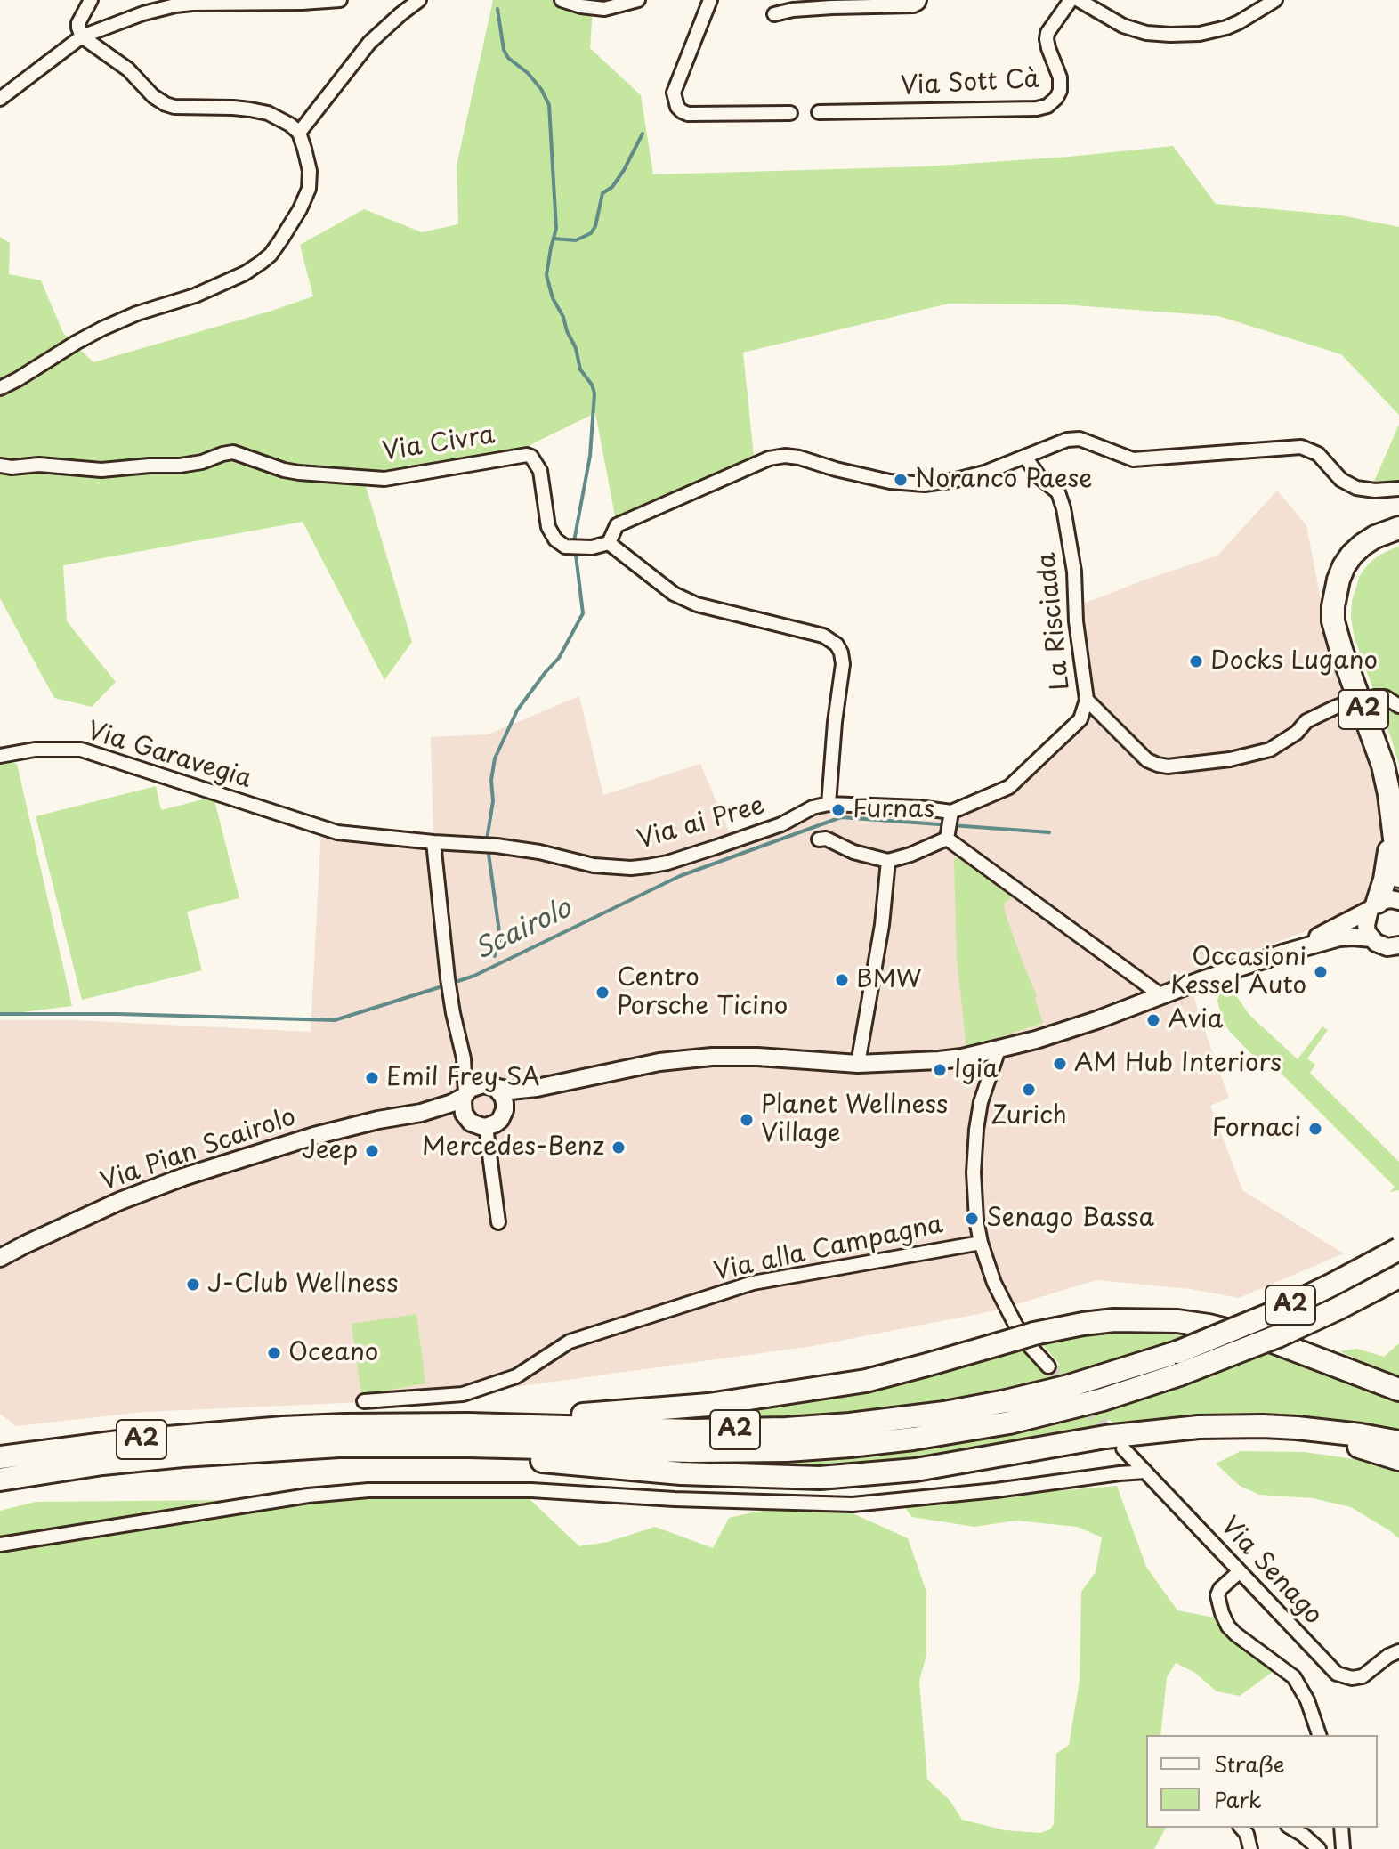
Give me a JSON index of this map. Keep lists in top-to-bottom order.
{
  "streets": {
    "highway": ["A2"],
    "main road": ["Via Pian Scairolo"],
    "street": [
      "Via Sott Cà",
      "Via Civra",
      "La Risciada",
      "Via Garavegia",
      "Via ai Pree",
      "Via alla Campagna",
      "Via Senago"
    ]
  },
  "crossings": [
    ["La Risciada", "Via ai Pree"],
    ["Via Garavegia", "Via ai Pree"]
  ],
  "water": ["Scairolo"],
  "places": [
    "Noranco Paese",
    "Docks Lugano",
    "Furnas",
    "Occasioni Kessel Auto",
    "BMW",
    "Centro Porsche Ticino",
    "Avia",
    "AM Hub Interiors",
    "Igia",
    "Emil Frey SA",
    "Zurich",
    "Planet Wellness Village",
    "Fornaci",
    "Mercedes-Benz",
    "Jeep",
    "Senago Bassa",
    "J-Club Wellness",
    "Oceano"
  ],
  "legend": ["Straße", "Park"]
}
